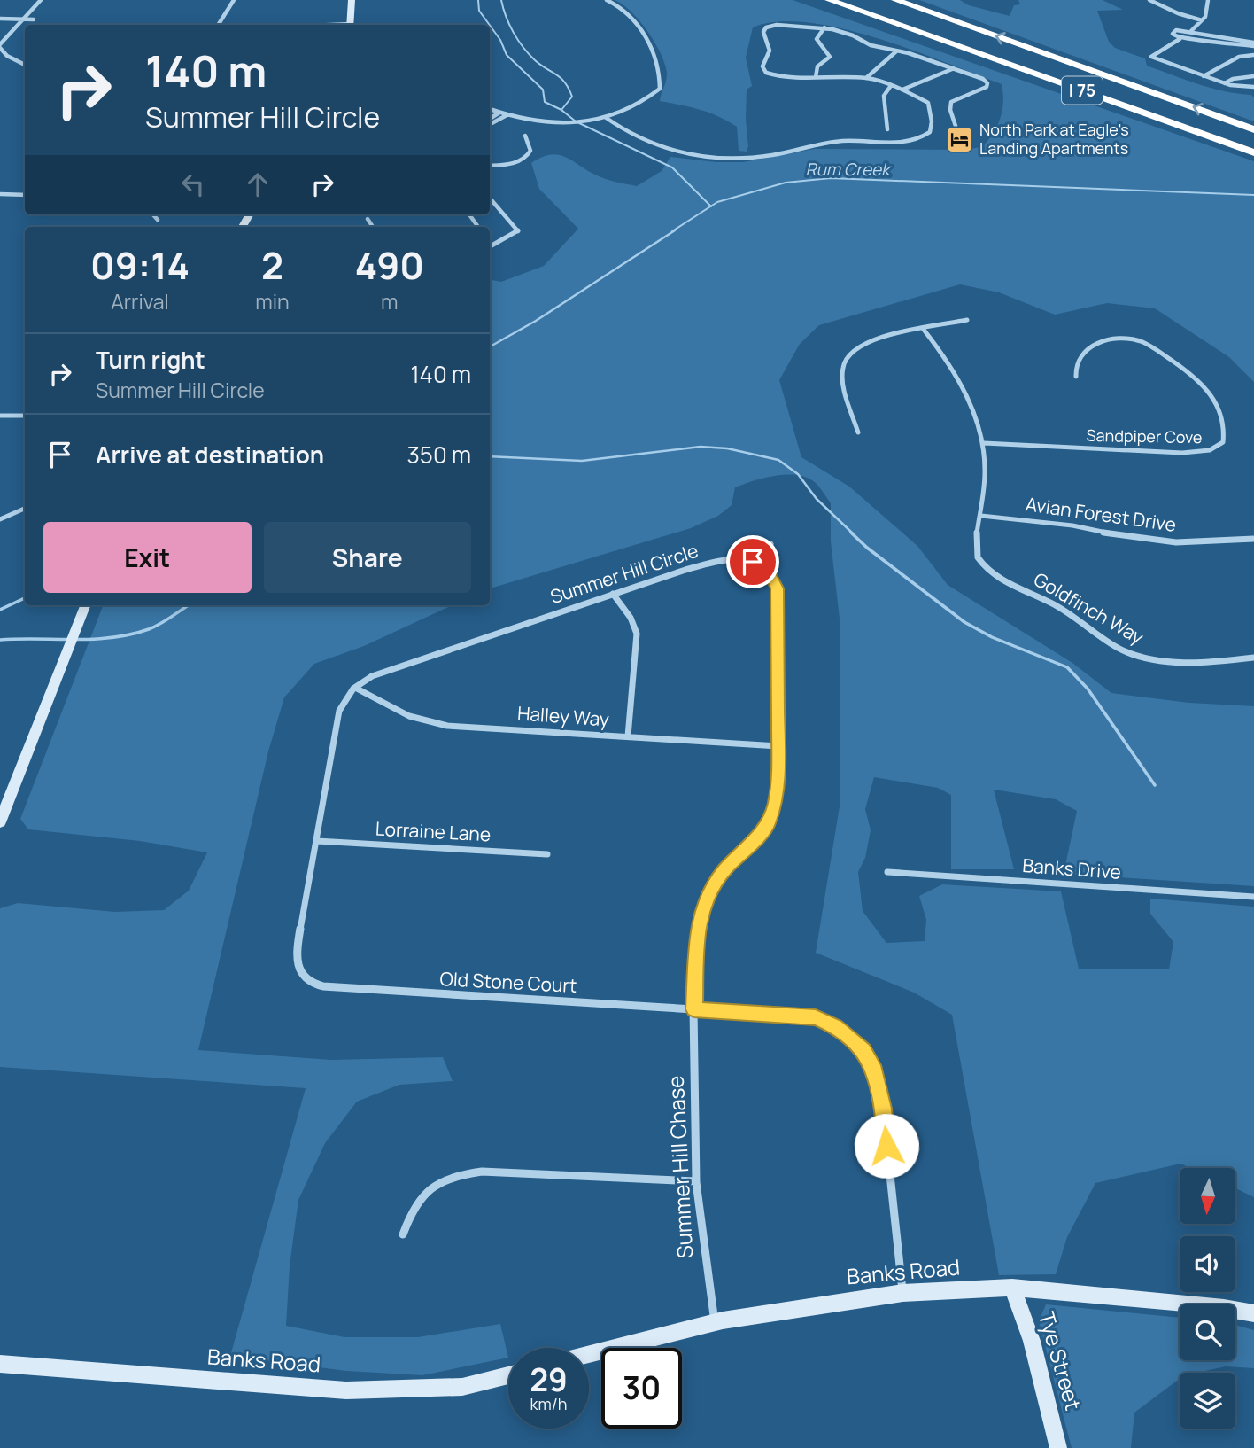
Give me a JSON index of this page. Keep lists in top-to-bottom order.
{
  "streets": {
    "highway": ["I 75"],
    "street": [
      "Sandpiper Cove",
      "Avian Forest Drive",
      "Summer Hill Circle",
      "Goldfinch Way",
      "Halley Way",
      "Lorraine Lane",
      "Banks Drive",
      "Old Stone Court",
      "Summer Hill Chase",
      "Banks Road",
      "Tye Street"
    ]
  },
  "crossings": [
    ["Sandpiper Cove", "Goldfinch Way"],
    ["Avian Forest Drive", "Goldfinch Way"],
    ["Summer Hill Circle", "Halley Way"],
    ["Summer Hill Circle", "Lorraine Lane"],
    ["Summer Hill Circle", "Old Stone Court"],
    ["Old Stone Court", "Summer Hill Chase"],
    ["Old Stone Court", "Banks Road"],
    ["Summer Hill Chase", "Banks Road"],
    ["Banks Road", "Tye Street"]
  ],
  "water": ["Rum Creek"],
  "places": {
    "hotel": ["North Park at Eagle's Landing Apartments"]
  },
  "north": "bottom",
  "page": {
    "turn": ["140 m", "Summer Hill Circle"],
    "eta": [
      "09:14",
      "Arrival",
      "2",
      "min",
      "490",
      "m"
    ],
    "list": [
      {
        "name": "Turn right",
        "note": "Summer Hill Circle",
        "value": "140 m"
      },
      {
        "name": "Arrive at destination",
        "value": "350 m"
      }
    ],
    "buttons": ["Exit", "Share"],
    "speed": "29 km/h",
    "limit": "30"
  }
}
